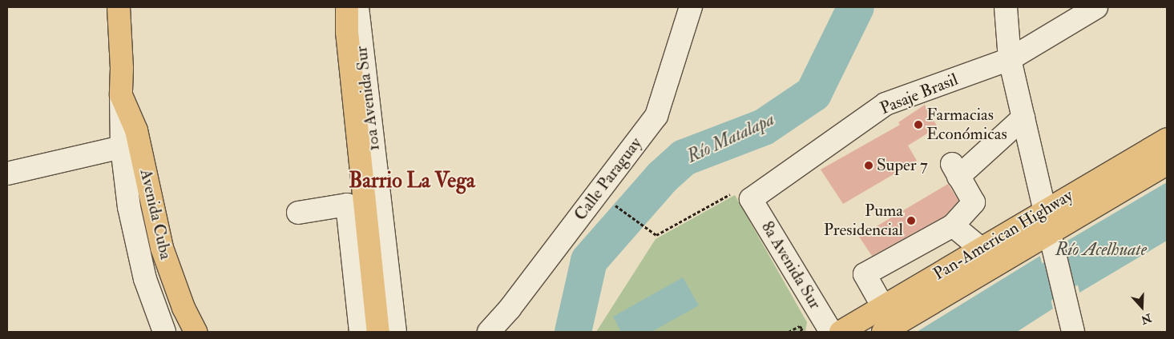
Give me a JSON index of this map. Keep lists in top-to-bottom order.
{
  "streets": {
    "main road": ["10a Avenida Sur", "Avenida Cuba", "Pan-American Highway"],
    "street": ["Pasaje Brasil", "Calle Paraguay", "8a Avenida Sur"]
  },
  "crossings": [
    ["Pasaje Brasil", "8a Avenida Sur"]
  ],
  "districts": ["Barrio La Vega"],
  "water": ["Río Matalapa", "Río Acelhuate"],
  "places": ["Farmacias Económicas", "Super 7", "Puma Presidencial"],
  "north": "bottom"
}
